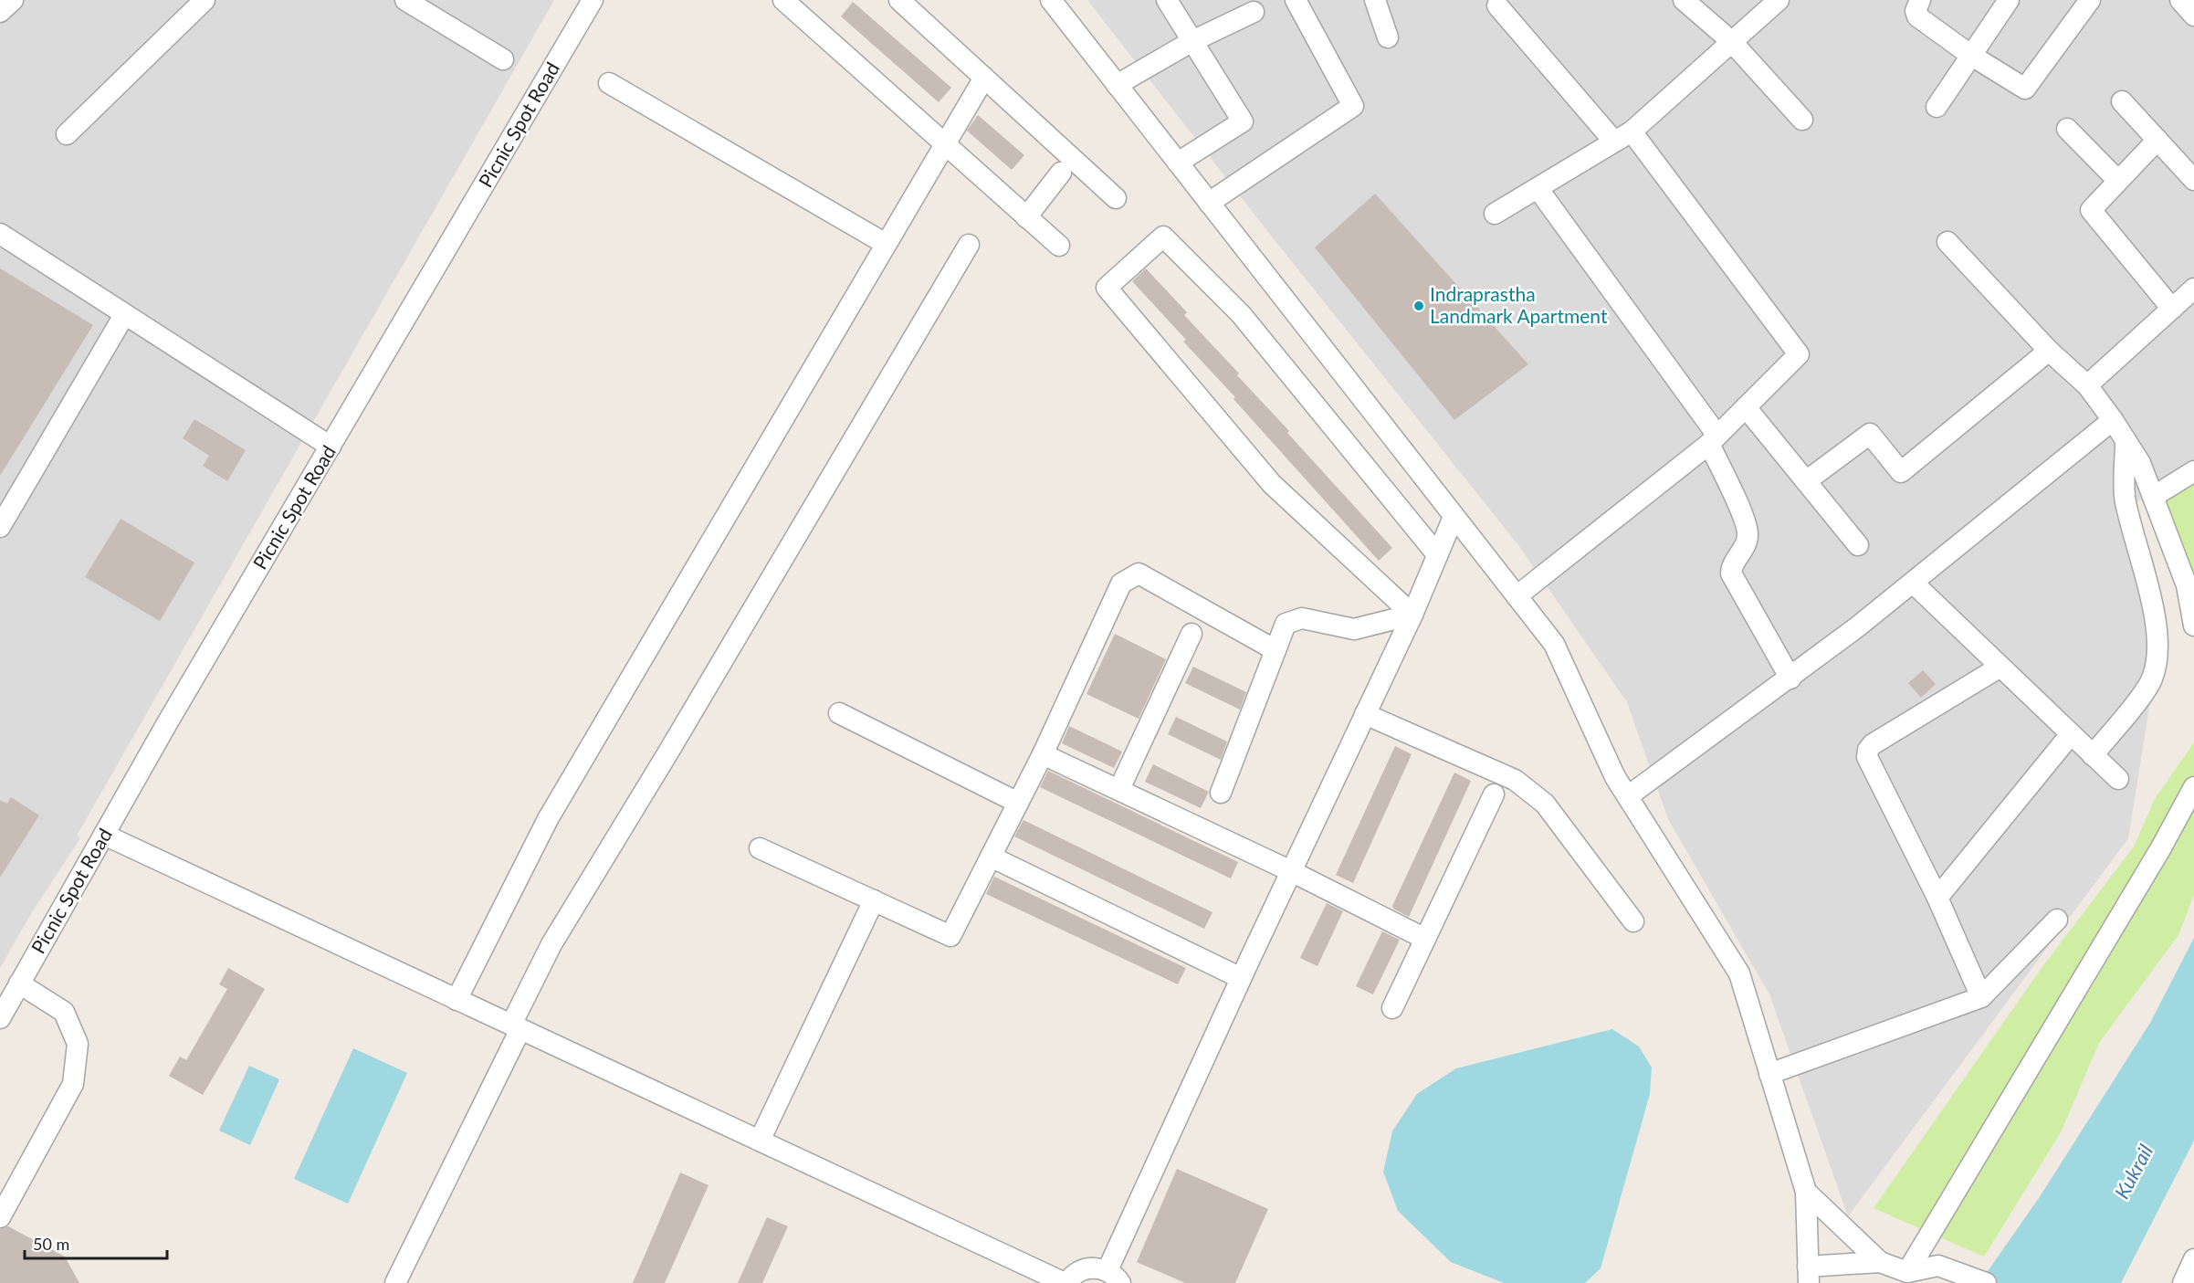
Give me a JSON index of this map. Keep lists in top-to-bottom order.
{
  "streets": {
    "street": ["Picnic Spot Road"]
  },
  "water": ["Kukrail"],
  "places": ["Indraprastha Landmark Apartment"],
  "scale_bar": "50 m"
}
